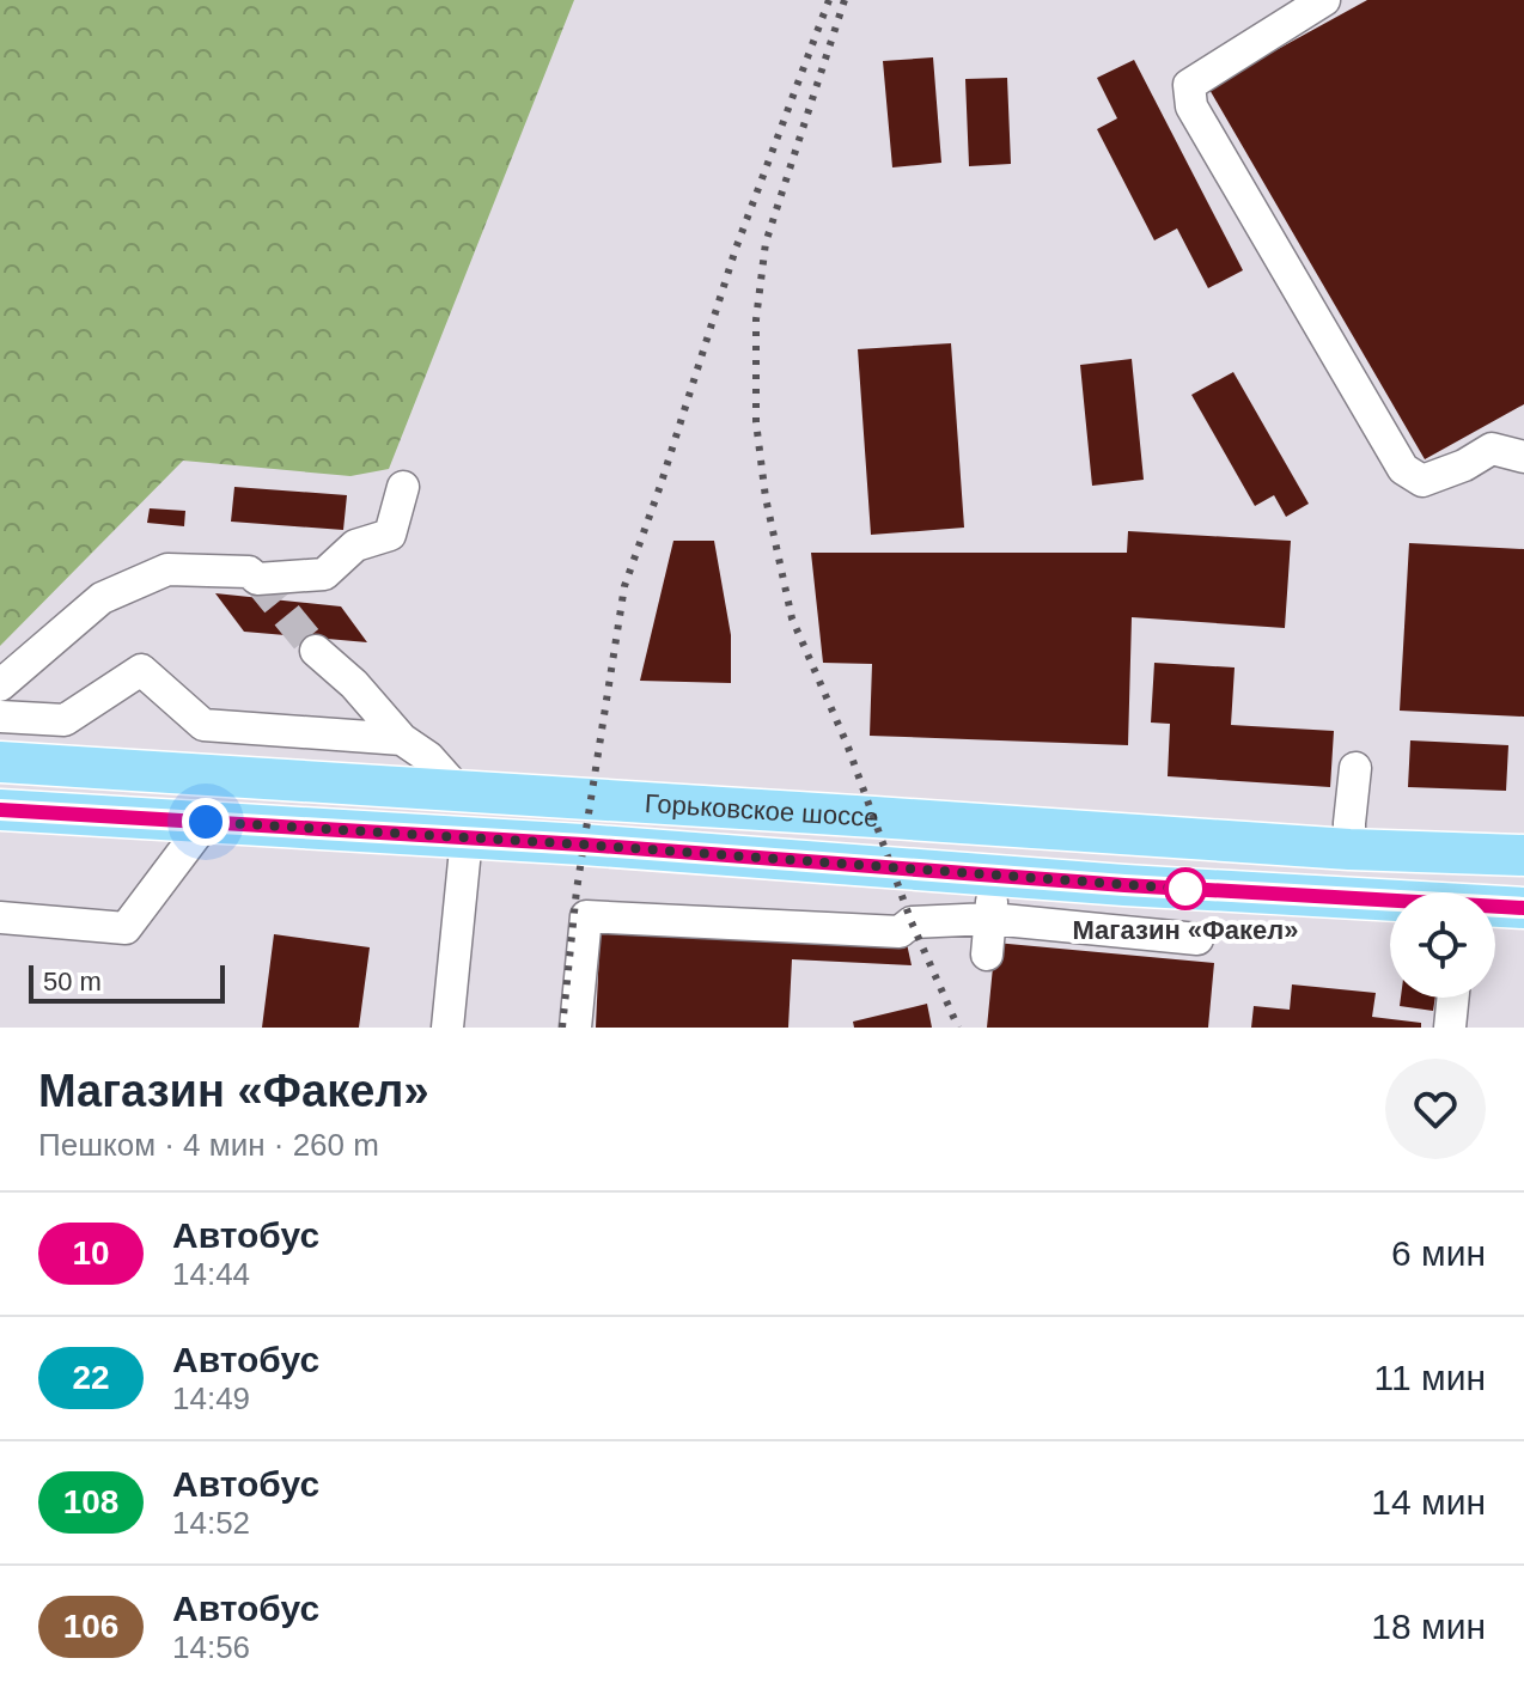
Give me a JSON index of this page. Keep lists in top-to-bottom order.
{
  "streets": {
    "main road": ["Горьковское шоссе"]
  },
  "places": ["Магазин «Факел»"],
  "lines": ["bus line 10"],
  "scale_bar": "50 m",
  "page": {
    "scale": "50 m",
    "heading": ["Магазин «Факел»", "Пешком · 4 мин · 260 m"],
    "list": [
      {
        "mark": "10",
        "name": "Автобус",
        "note": "14:44",
        "value": "6 мин"
      },
      {
        "mark": "22",
        "name": "Автобус",
        "note": "14:49",
        "value": "11 мин"
      },
      {
        "mark": "108",
        "name": "Автобус",
        "note": "14:52",
        "value": "14 мин"
      },
      {
        "mark": "106",
        "name": "Автобус",
        "note": "14:56",
        "value": "18 мин"
      }
    ]
  }
}
